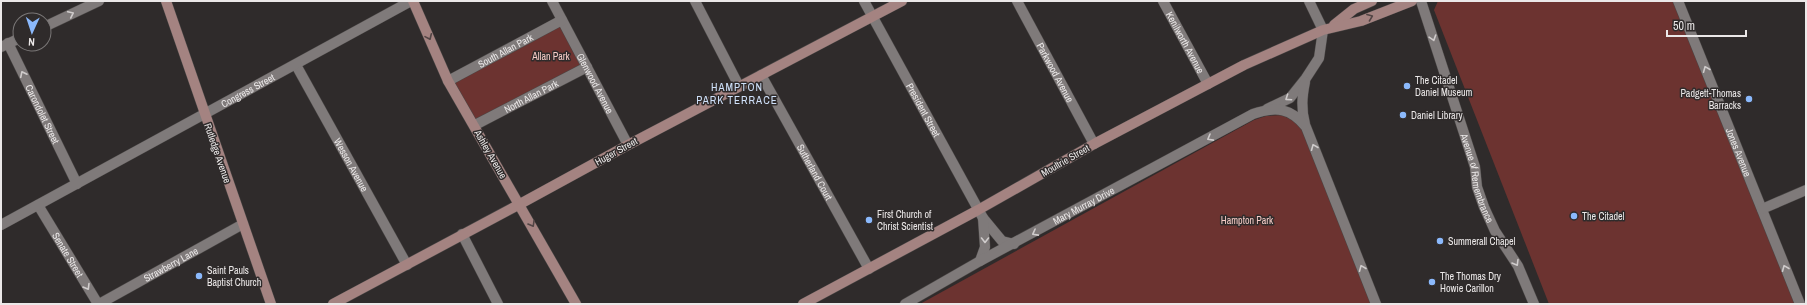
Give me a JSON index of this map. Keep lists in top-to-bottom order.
{
  "streets": {
    "street": [
      "Kenilworth Avenue",
      "South Allan Park",
      "Parkwood Avenue",
      "Glenwood Avenue",
      "Congress Street",
      "North Allan Park",
      "President Street",
      "Carondolet Street",
      "Huger Street",
      "Jones Avenue",
      "Rutledge Avenue",
      "Ashley Avenue",
      "Moultrie Street",
      "Wesson Avenue",
      "Sutherland Court",
      "Avenue of Remembrance",
      "Mary Murray Drive",
      "Senate Street",
      "Strawberry Lane"
    ]
  },
  "crossings": [
    ["Kenilworth Avenue", "Moultrie Street"],
    ["South Allan Park", "Glenwood Avenue"],
    ["South Allan Park", "Ashley Avenue"],
    ["Parkwood Avenue", "Moultrie Street"],
    ["Glenwood Avenue", "North Allan Park"],
    ["Glenwood Avenue", "Huger Street"],
    ["Congress Street", "Carondolet Street"],
    ["Congress Street", "Rutledge Avenue"],
    ["Congress Street", "Ashley Avenue"],
    ["Congress Street", "Wesson Avenue"],
    ["Congress Street", "Senate Street"],
    ["North Allan Park", "Ashley Avenue"],
    ["President Street", "Huger Street"],
    ["President Street", "Moultrie Street"],
    ["President Street", "Mary Murray Drive"],
    ["Huger Street", "Ashley Avenue"],
    ["Huger Street", "Wesson Avenue"],
    ["Huger Street", "Sutherland Court"],
    ["Rutledge Avenue", "Strawberry Lane"],
    ["Moultrie Street", "Sutherland Court"],
    ["Senate Street", "Strawberry Lane"]
  ],
  "one_way": [
    "Carondolet Street",
    "Jones Avenue",
    "Avenue of Remembrance",
    "Senate Street"
  ],
  "districts": ["HAMPTON PARK TERRACE"],
  "parks": ["Allan Park", "Hampton Park"],
  "places": [
    "The Citadel Daniel Museum",
    "Padgett-Thomas Barracks",
    "Daniel Library",
    "The Citadel",
    "First Church of Christ Scientist",
    "Summerall Chapel",
    "Saint Pauls Baptist Church",
    "The Thomas Dry Howie Carillon"
  ],
  "scale_bar": "50 m",
  "north": "bottom"
}
